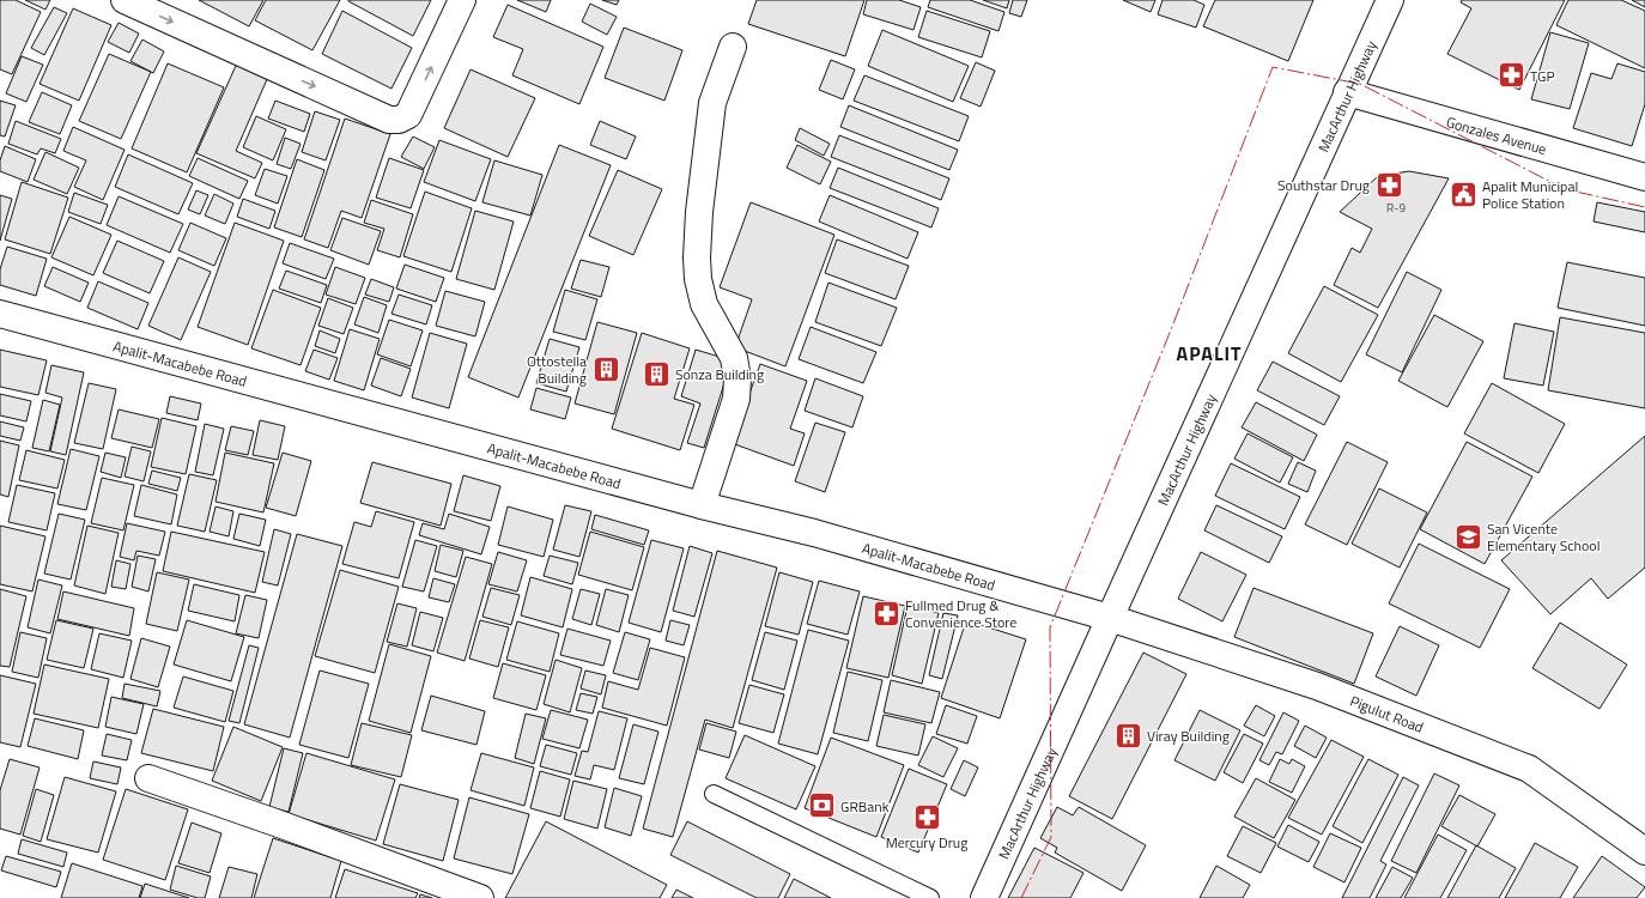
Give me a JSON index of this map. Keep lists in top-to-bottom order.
{
  "streets": {
    "main road": [
      "MacArthur Highway",
      "Gonzales Avenue",
      "Apalit-Macabebe Road",
      "Pigulut Road"
    ]
  },
  "crossings": [
    ["MacArthur Highway", "Gonzales Avenue"],
    ["MacArthur Highway", "Apalit-Macabebe Road"],
    ["MacArthur Highway", "Pigulut Road"],
    ["Apalit-Macabebe Road", "Pigulut Road"]
  ],
  "districts": ["APALIT"],
  "places": {
    "pharmacy": [
      "TGP",
      "Southstar Drug",
      "Fullmed Drug & Convenience Store",
      "Mercury Drug"
    ],
    "public building": ["Apalit Municipal Police Station"],
    "building": ["Ottostella Building", "Sonza Building", "Viray Building"],
    "school or university": ["San Vicente Elementary School"],
    "bank": ["GRBank"]
  },
  "house_numbers": ["R-9"]
}
